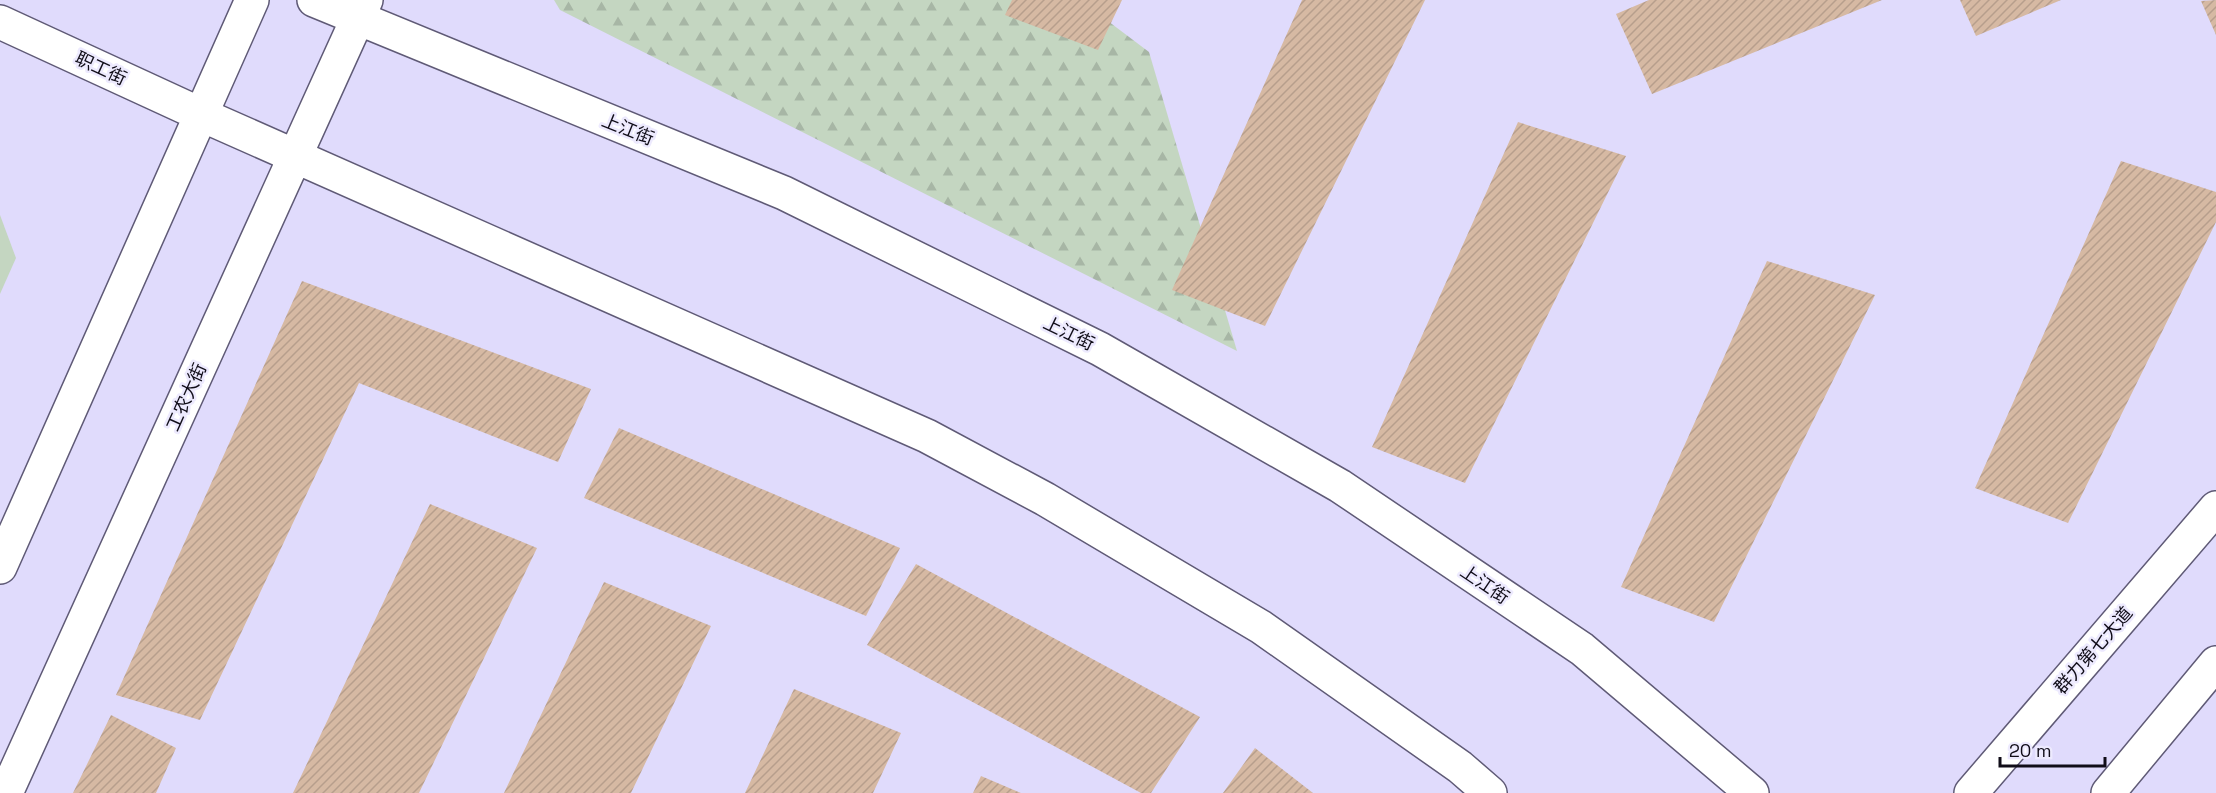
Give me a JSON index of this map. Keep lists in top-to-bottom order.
{
  "streets": {
    "main road": [
      "职工街",
      "上江街",
      "工农大街",
      "群力第七大道"
    ]
  },
  "crossings": [
    ["上江街", "工农大街"]
  ],
  "scale_bar": "20 m"
}
